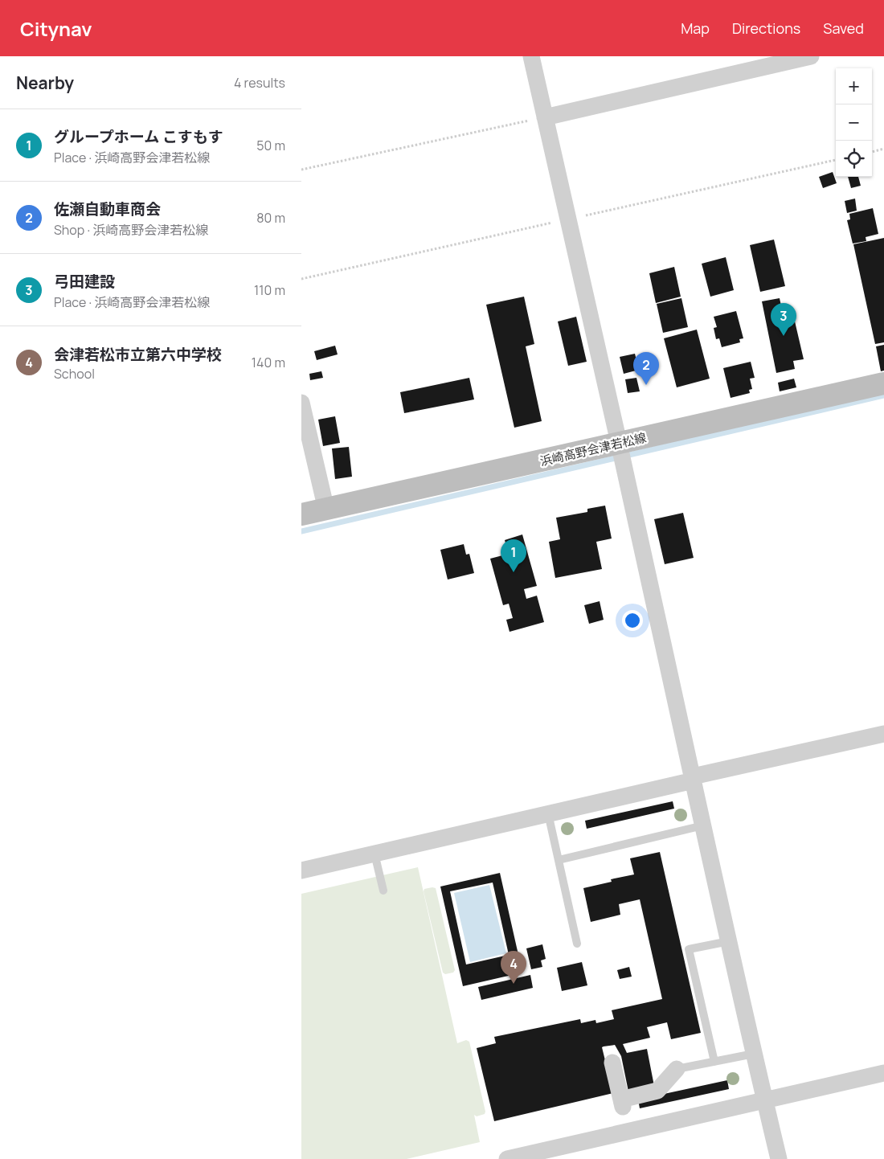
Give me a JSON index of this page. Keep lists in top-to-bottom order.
{
  "streets": {
    "main road": ["浜崎高野会津若松線"]
  },
  "page": {
    "header": "Citynav",
    "nav": ["Map", "Directions", "Saved"],
    "heading": ["Nearby", "4 results"],
    "map_buttons": ["+", "−"],
    "list": [
      {
        "mark": "1",
        "name": "グループホーム こすもす",
        "note": "Place · 浜崎高野会津若松線",
        "value": "50 m"
      },
      {
        "mark": "2",
        "name": "佐瀬自動車商会",
        "note": "Shop · 浜崎高野会津若松線",
        "value": "80 m"
      },
      {
        "mark": "3",
        "name": "弓田建設",
        "note": "Place · 浜崎高野会津若松線",
        "value": "110 m"
      },
      {
        "mark": "4",
        "name": "会津若松市立第六中学校",
        "note": "School",
        "value": "140 m"
      }
    ],
    "pins": [
      "3",
      "2",
      "1",
      "4"
    ]
  }
}
